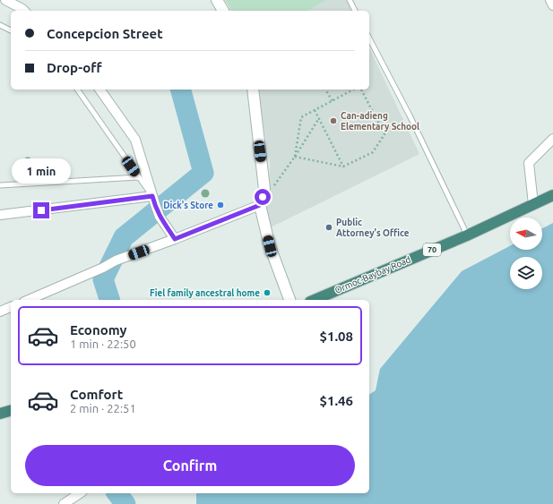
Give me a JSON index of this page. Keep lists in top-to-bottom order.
{
  "streets": {
    "highway": ["70", "Ormoc-Baybay Road"]
  },
  "places": [
    "Can-adieng Elementary School",
    "Dick's Store",
    "Public Attorney's Office",
    "Fiel family ancestral home"
  ],
  "north": "left",
  "page": {
    "banner": ["Concepcion Street", "Drop-off"],
    "bubble": "1 min",
    "list": [
      {
        "name": "Economy",
        "note": "1 min · 22:50",
        "value": "$1.08"
      },
      {
        "name": "Comfort",
        "note": "2 min · 22:51",
        "value": "$1.46"
      }
    ],
    "buttons": "Confirm"
  }
}
